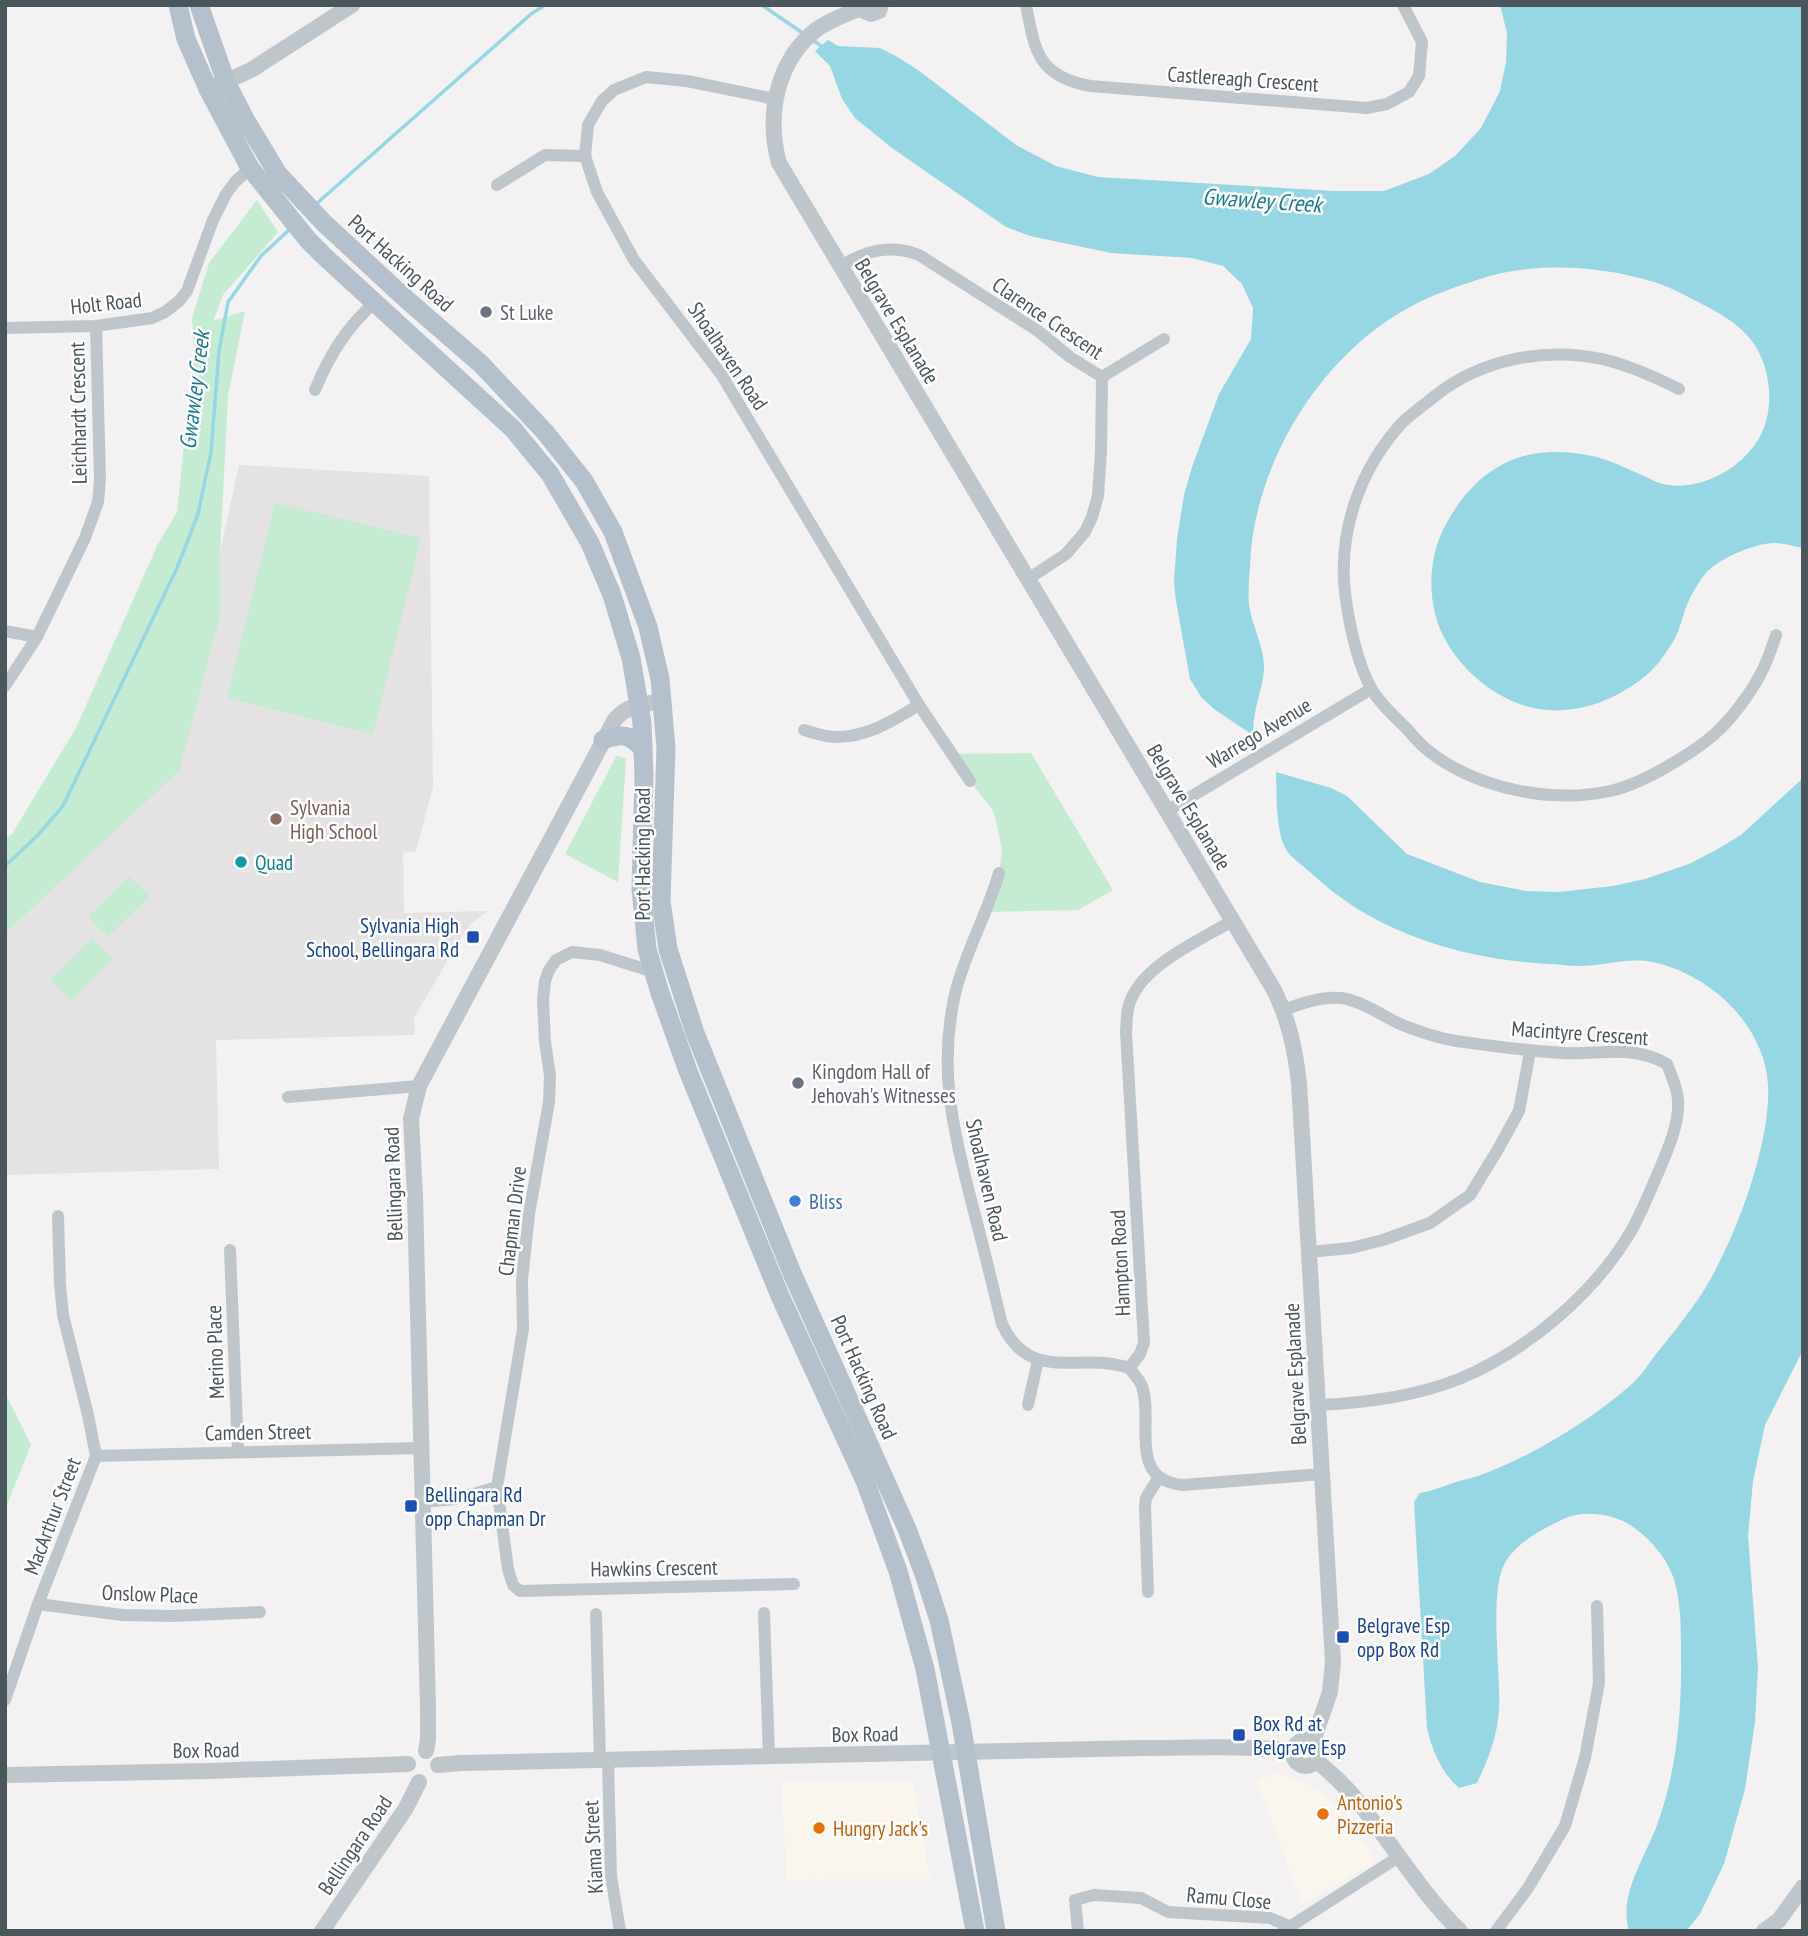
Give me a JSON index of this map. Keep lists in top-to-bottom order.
{
  "streets": {
    "main road": ["Port Hacking Road"],
    "street": [
      "Castlereagh Crescent",
      "Holt Road",
      "Clarence Crescent",
      "Belgrave Esplanade",
      "Shoalhaven Road",
      "Leichhardt Crescent",
      "Warrego Avenue",
      "Macintyre Crescent",
      "Bellingara Road",
      "Chapman Drive",
      "Hampton Road",
      "Merino Place",
      "Camden Street",
      "MacArthur Street",
      "Hawkins Crescent",
      "Onslow Place",
      "Box Road",
      "Kiama Street",
      "Ramu Close"
    ]
  },
  "crossings": [
    ["Port Hacking Road", "Holt Road"],
    ["Port Hacking Road", "Bellingara Road"],
    ["Port Hacking Road", "Chapman Drive"],
    ["Port Hacking Road", "Box Road"],
    ["Holt Road", "Leichhardt Crescent"],
    ["Clarence Crescent", "Belgrave Esplanade"],
    ["Belgrave Esplanade", "Shoalhaven Road"],
    ["Belgrave Esplanade", "Warrego Avenue"],
    ["Belgrave Esplanade", "Macintyre Crescent"],
    ["Belgrave Esplanade", "Hampton Road"],
    ["Belgrave Esplanade", "Box Road"],
    ["Bellingara Road", "Camden Street"],
    ["Bellingara Road", "Box Road"],
    ["Chapman Drive", "Hawkins Crescent"],
    ["Merino Place", "Camden Street"],
    ["Camden Street", "MacArthur Street"],
    ["MacArthur Street", "Onslow Place"],
    ["Box Road", "Kiama Street"]
  ],
  "water": ["Gwawley Creek"],
  "places": {
    "other": [
      "St Luke",
      "Sylvania High School",
      "Quad",
      "Kingdom Hall of Jehovah's Witnesses",
      "Bliss",
      "Antonio's Pizzeria",
      "Hungry Jack's"
    ],
    "transit": [
      "Sylvania High School, Bellingara Rd",
      "Bellingara Rd opp Chapman Dr",
      "Belgrave Esp opp Box Rd",
      "Box Rd at Belgrave Esp"
    ]
  }
}
